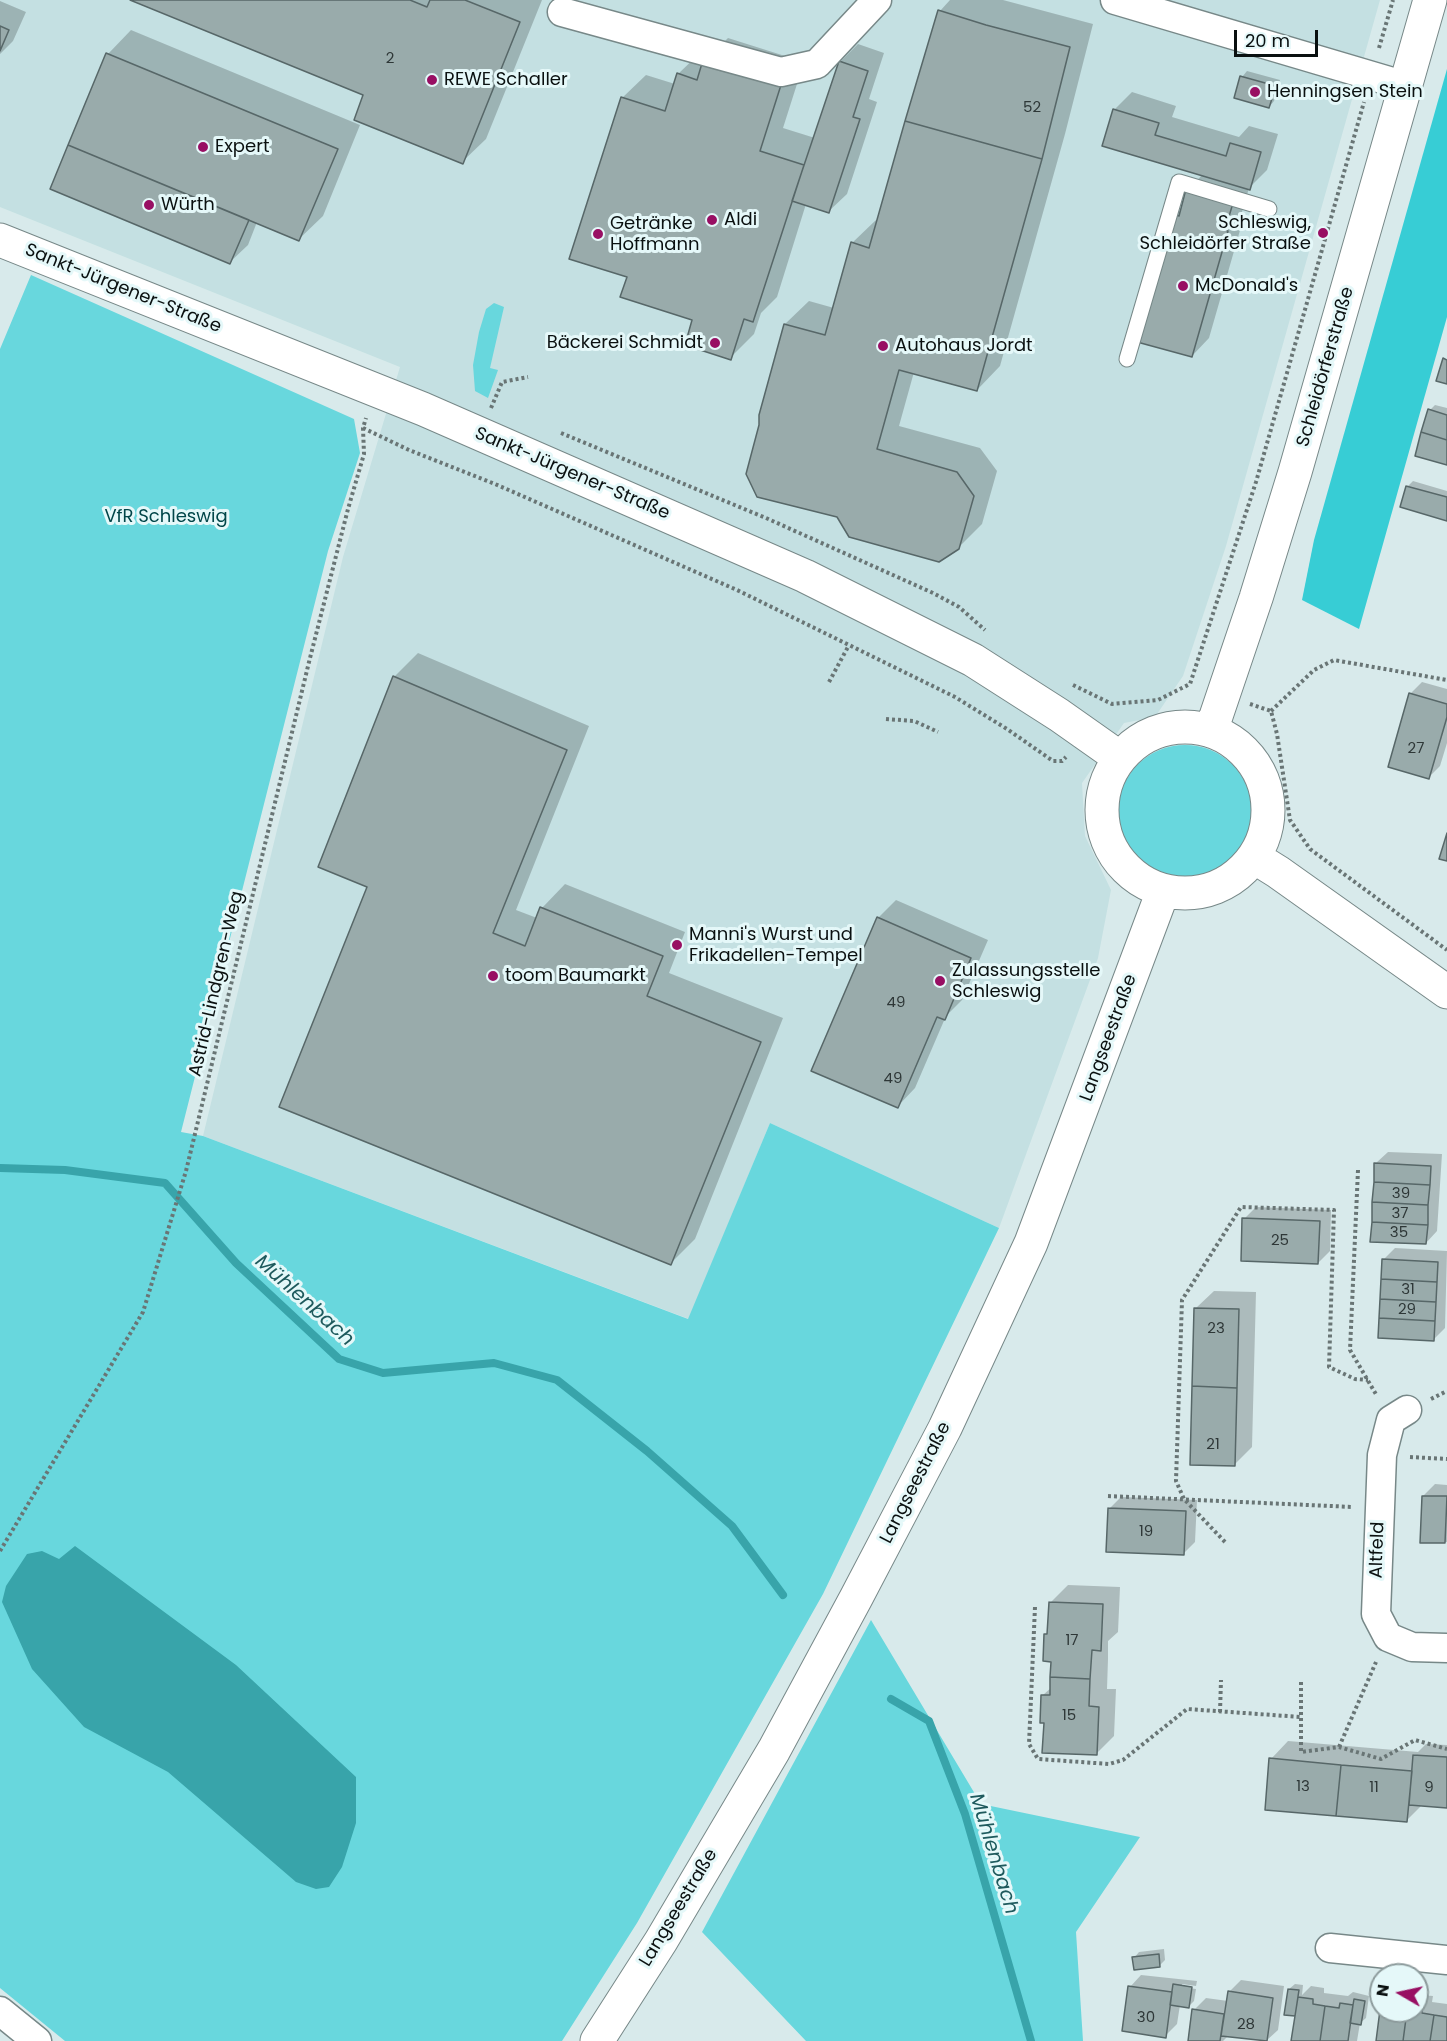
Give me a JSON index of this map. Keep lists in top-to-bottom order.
{
  "streets": {
    "street": [
      "Sankt-Jürgener-Straße",
      "Schleidörferstraße",
      "Langseestraße",
      "Altfeld"
    ],
    "path": ["Astrid-Lindgren-Weg"]
  },
  "crossings": [
    ["Sankt-Jürgener-Straße", "Schleidörferstraße"],
    ["Sankt-Jürgener-Straße", "Astrid-Lindgren-Weg"],
    ["Sankt-Jürgener-Straße", "Langseestraße"],
    ["Schleidörferstraße", "Langseestraße"]
  ],
  "water": ["Mühlenbach"],
  "parks": ["VfR Schleswig"],
  "places": [
    "REWE Schaller",
    "Henningsen Stein",
    "Expert",
    "Würth",
    "Aldi",
    "Schleswig, Schleidörfer Straße",
    "Getränke Hoffmann",
    "McDonald's",
    "Bäckerei Schmidt",
    "Autohaus Jordt",
    "Manni's Wurst und Frikadellen-Tempel",
    "toom Baumarkt",
    "Zulassungsstelle Schleswig"
  ],
  "house_numbers": [
    "2",
    "52",
    "27",
    "49",
    "49",
    "39",
    "37",
    "35",
    "25",
    "31",
    "29",
    "23",
    "21",
    "19",
    "17",
    "15",
    "13",
    "11",
    "9",
    "30",
    "28"
  ],
  "scale_bar": "20 m",
  "north": "left"
}
